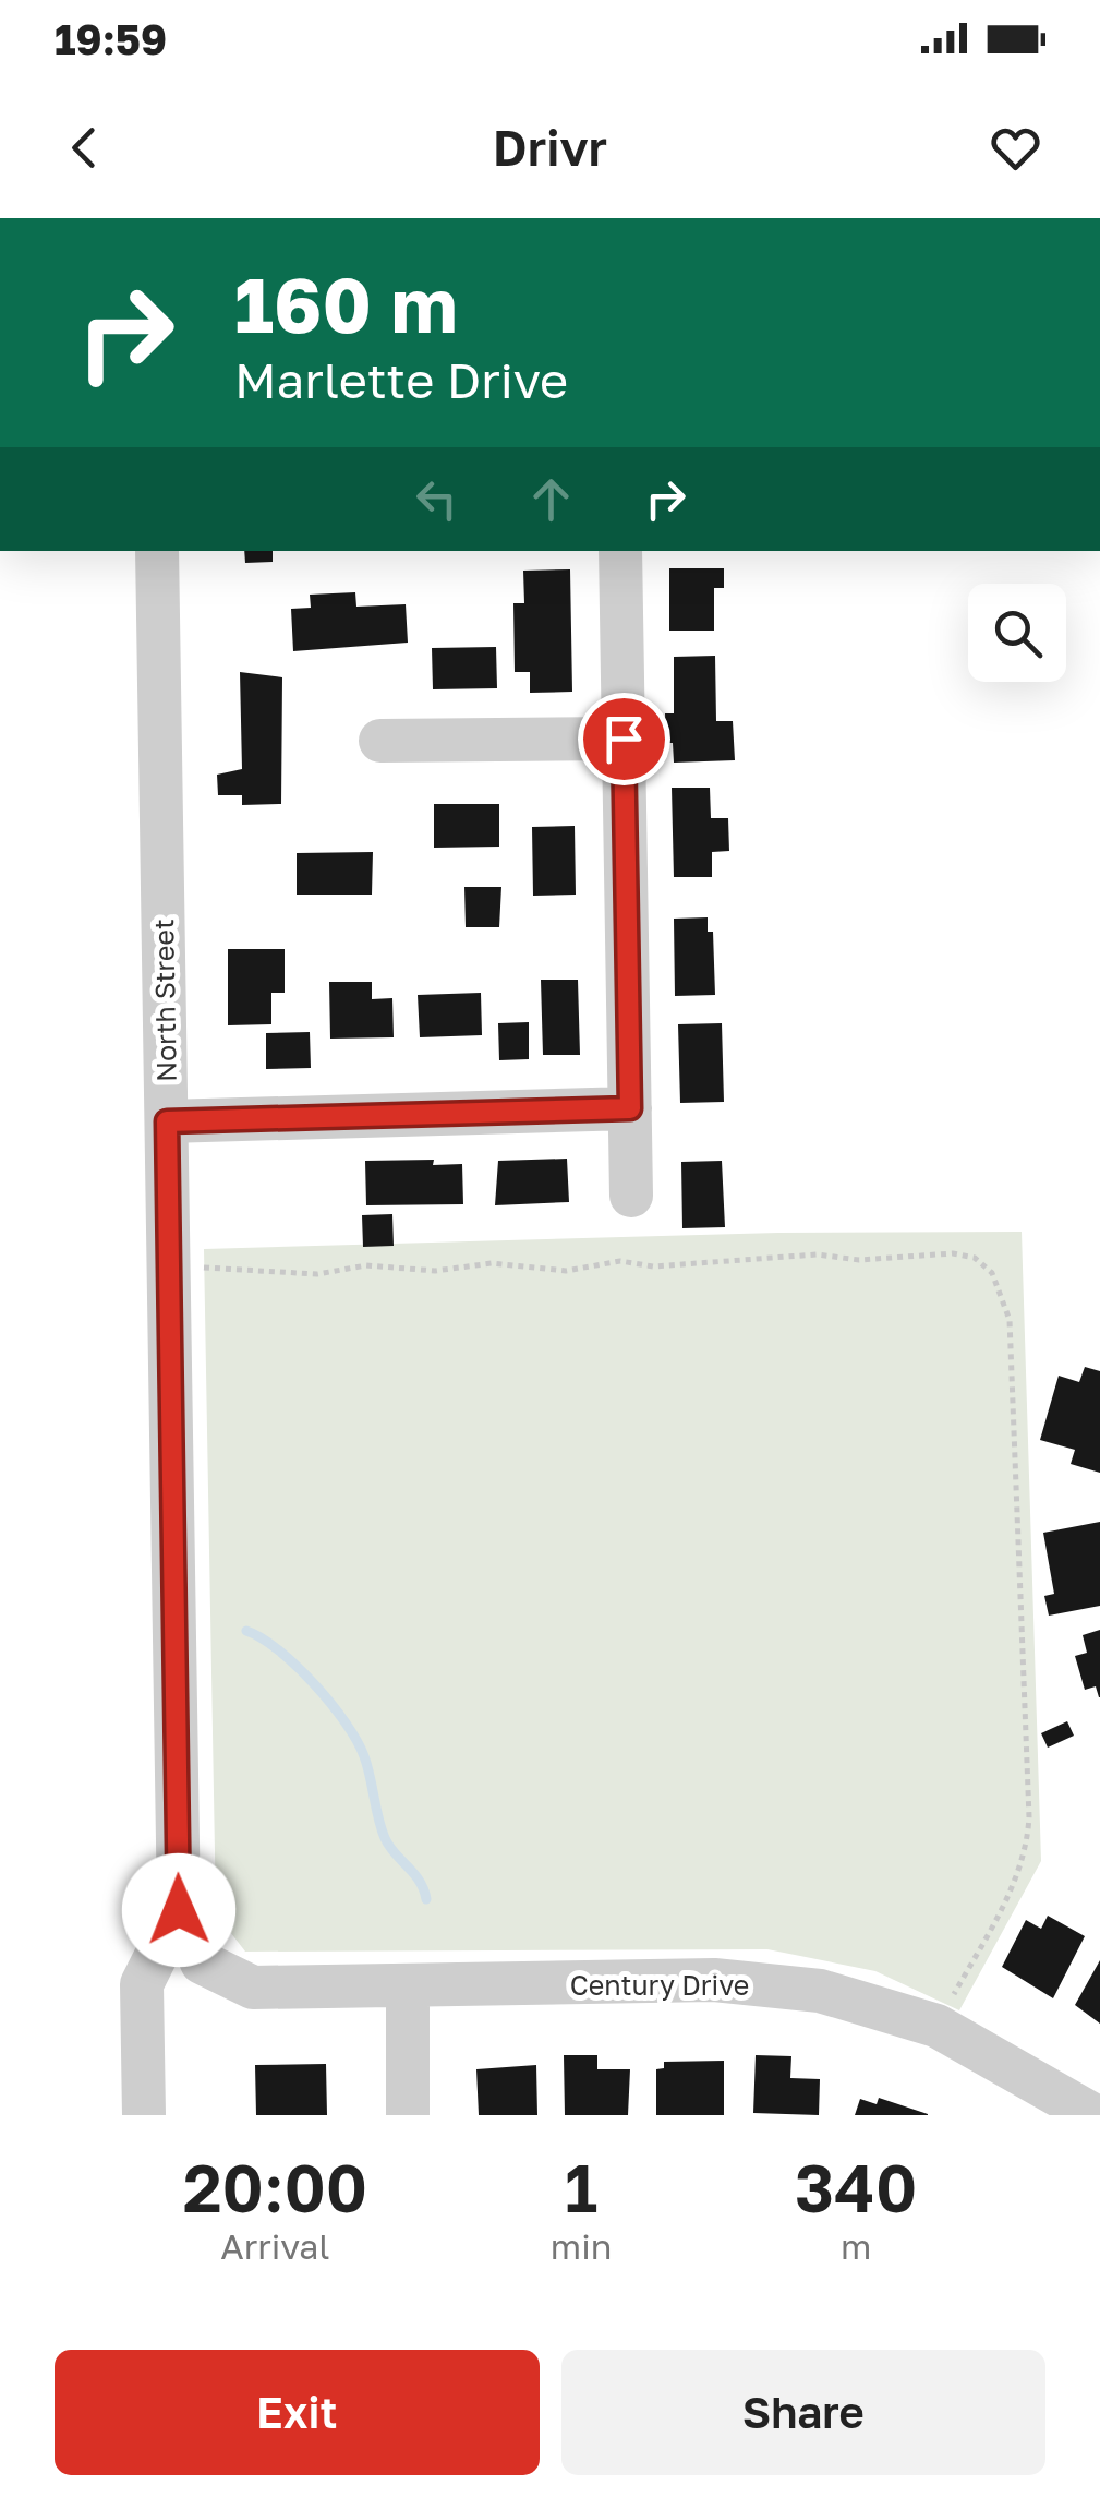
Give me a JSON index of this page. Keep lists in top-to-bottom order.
{
  "streets": {
    "street": ["North Street", "Century Drive"]
  },
  "crossings": [
    ["North Street", "Century Drive"]
  ],
  "page": {
    "status": "19:59",
    "header": "Drivr",
    "turn": ["160 m", "Marlette Drive"],
    "eta": [
      "20:00",
      "Arrival",
      "1",
      "min",
      "340",
      "m"
    ],
    "buttons": ["Exit", "Share"]
  }
}
